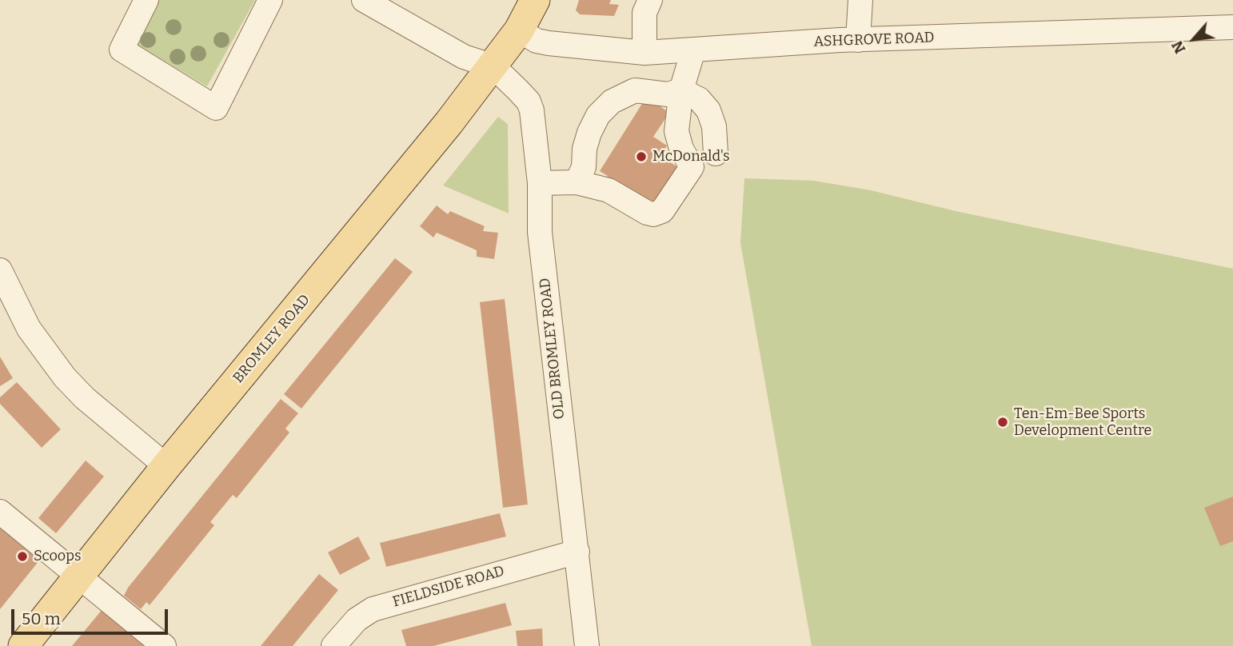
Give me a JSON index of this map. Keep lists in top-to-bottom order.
{
  "streets": {
    "main road": ["BROMLEY ROAD"],
    "street": ["ASHGROVE ROAD", "OLD BROMLEY ROAD", "FIELDSIDE ROAD"]
  },
  "crossings": [
    ["ASHGROVE ROAD", "BROMLEY ROAD"],
    ["BROMLEY ROAD", "OLD BROMLEY ROAD"],
    ["OLD BROMLEY ROAD", "FIELDSIDE ROAD"]
  ],
  "places": ["McDonald's", "Ten-Em-Bee Sports Development Centre", "Scoops"],
  "scale_bar": "50 m",
  "north": "bottom left"
}
